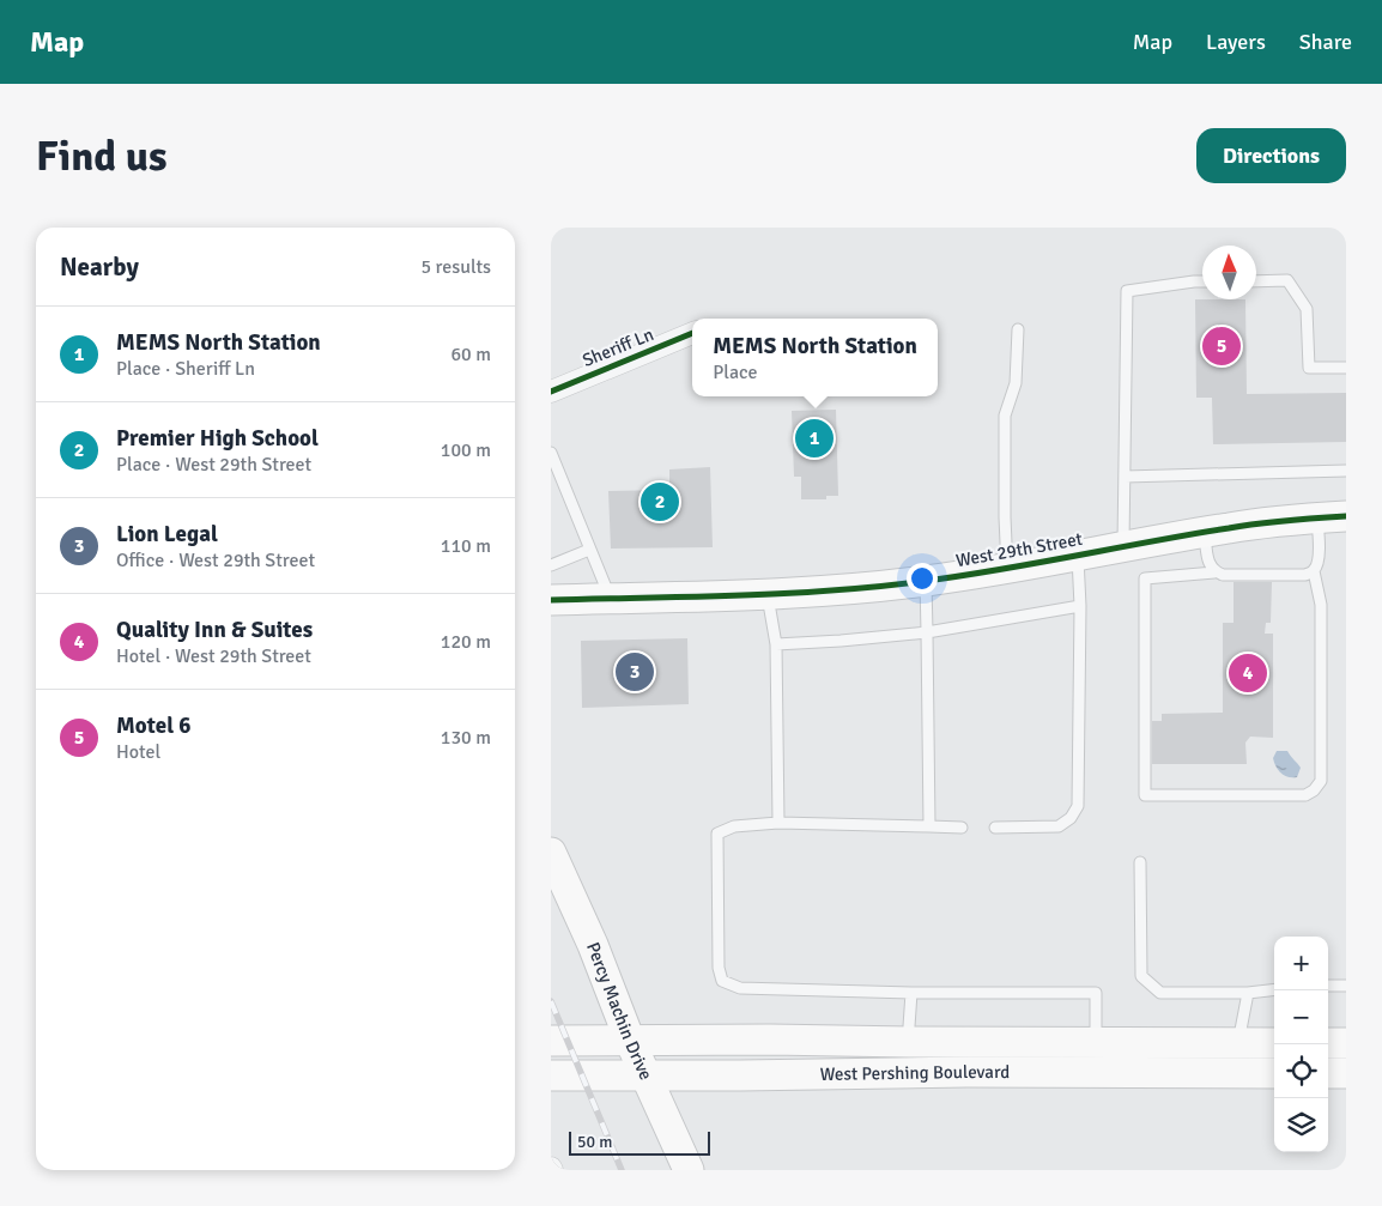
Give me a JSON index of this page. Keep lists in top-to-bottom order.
{
  "streets": {
    "main road": ["West 29th Street", "Percy Machin Drive", "West Pershing Boulevard"],
    "street": ["Sheriff Ln"]
  },
  "crossings": [
    ["Percy Machin Drive", "West Pershing Boulevard"]
  ],
  "scale_bar": "50 m",
  "north": "top",
  "page": {
    "header": "Map",
    "nav": ["Map", "Layers", "Share"],
    "buttons": "Directions",
    "title": "Find us",
    "heading": ["Nearby", "5 results"],
    "list": [
      {
        "mark": "1",
        "name": "MEMS North Station",
        "note": "Place · Sheriff Ln",
        "value": "60 m"
      },
      {
        "mark": "2",
        "name": "Premier High School",
        "note": "Place · West 29th Street",
        "value": "100 m"
      },
      {
        "mark": "3",
        "name": "Lion Legal",
        "note": "Office · West 29th Street",
        "value": "110 m"
      },
      {
        "mark": "4",
        "name": "Quality Inn & Suites",
        "note": "Hotel · West 29th Street",
        "value": "120 m"
      },
      {
        "mark": "5",
        "name": "Motel 6",
        "note": "Hotel",
        "value": "130 m"
      }
    ],
    "popup": ["MEMS North Station", "Place"],
    "pins": [
      "5",
      "1",
      "2",
      "3",
      "4"
    ],
    "map_buttons": ["+", "−"],
    "scale": "50 m"
  }
}
